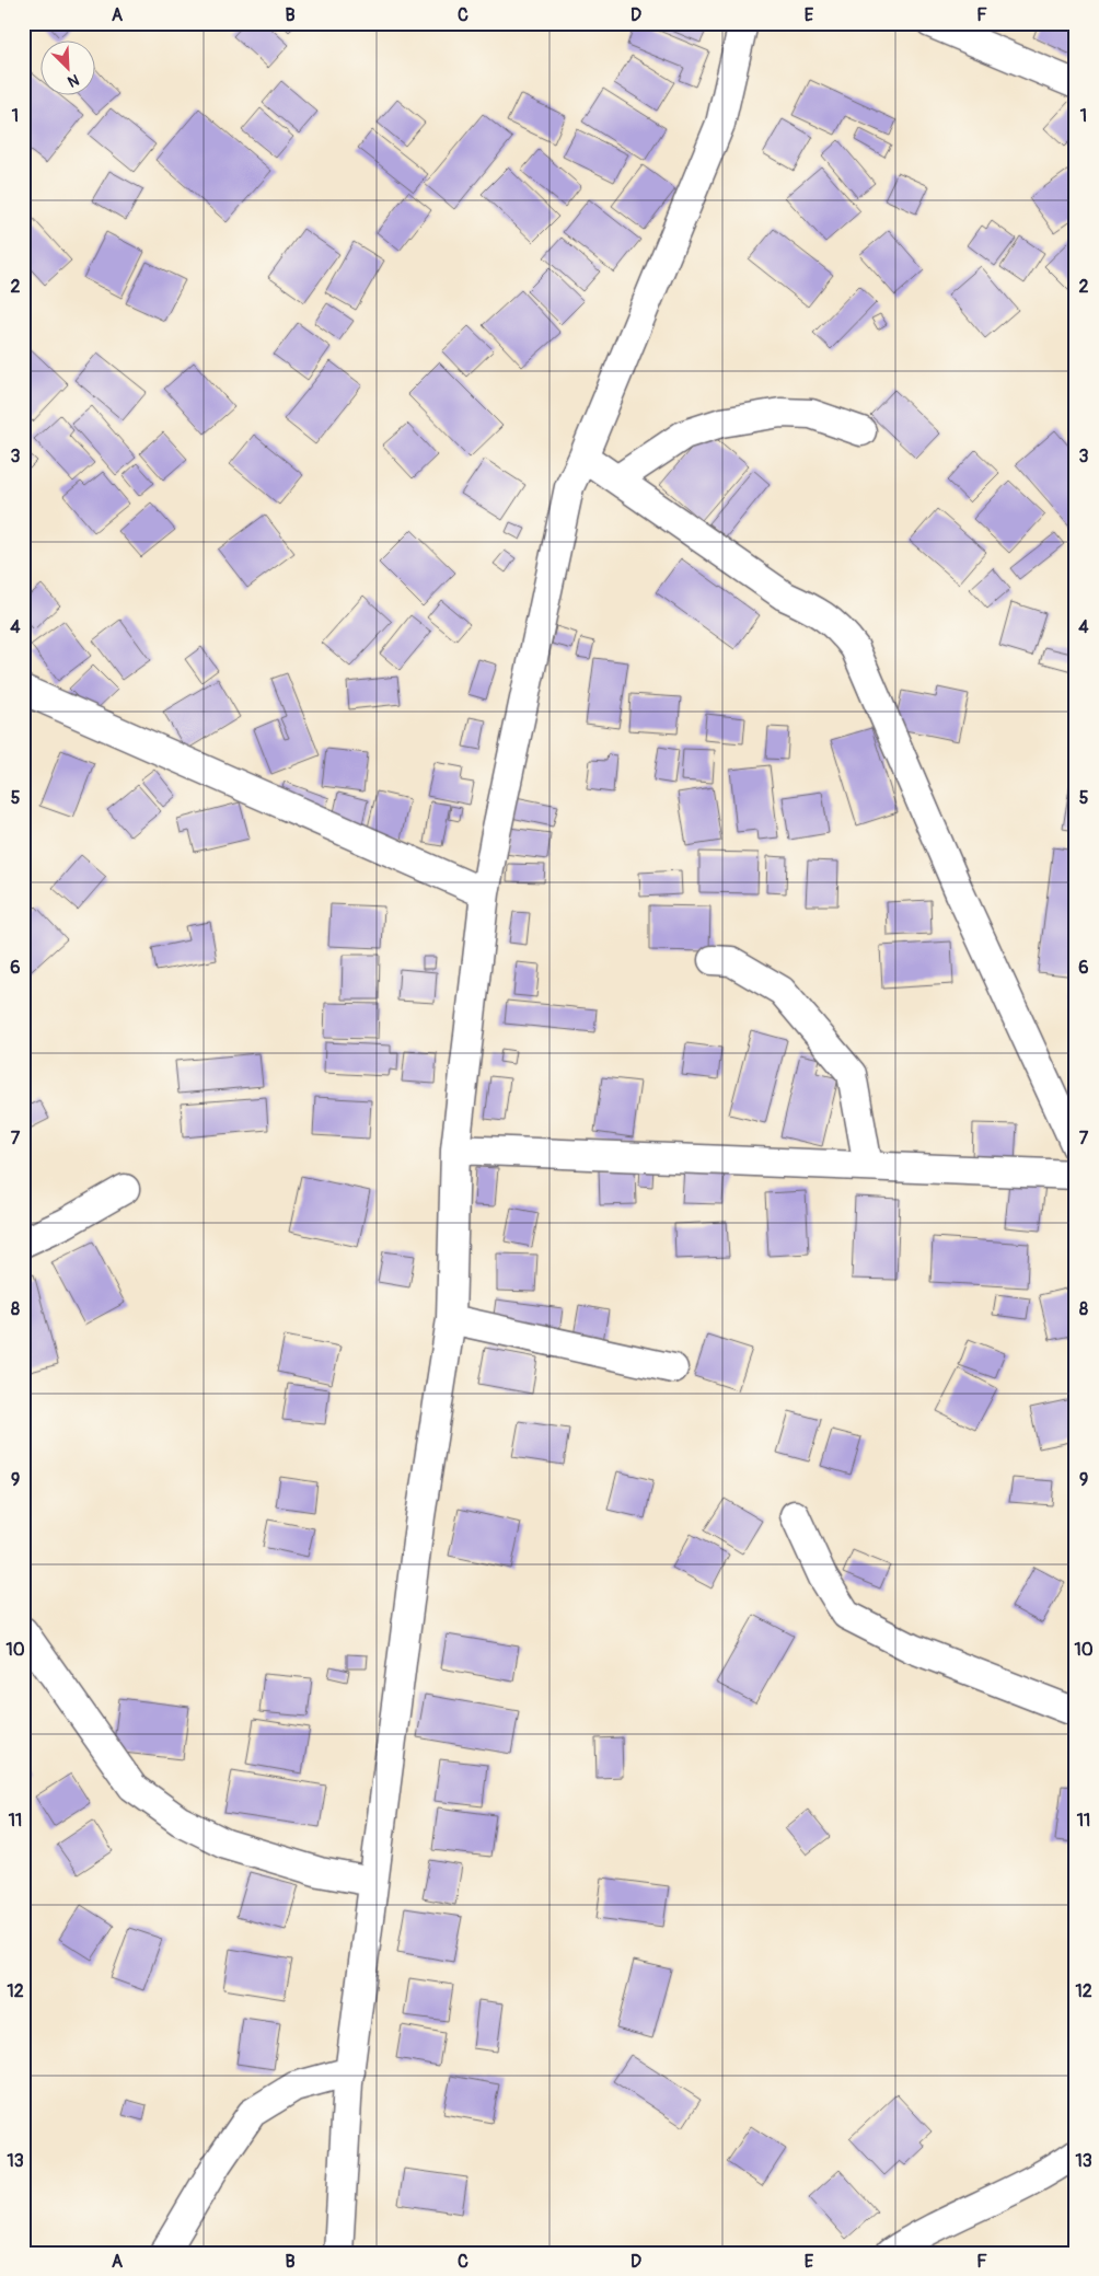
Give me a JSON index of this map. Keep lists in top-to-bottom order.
{
  "north": "bottom right",
  "grid": {
    "columns": [
      "A",
      "B",
      "C",
      "D",
      "E",
      "F"
    ],
    "rows": [
      "1",
      "2",
      "3",
      "4",
      "5",
      "6",
      "7",
      "8",
      "9",
      "10",
      "11",
      "12",
      "13"
    ]
  }
}
